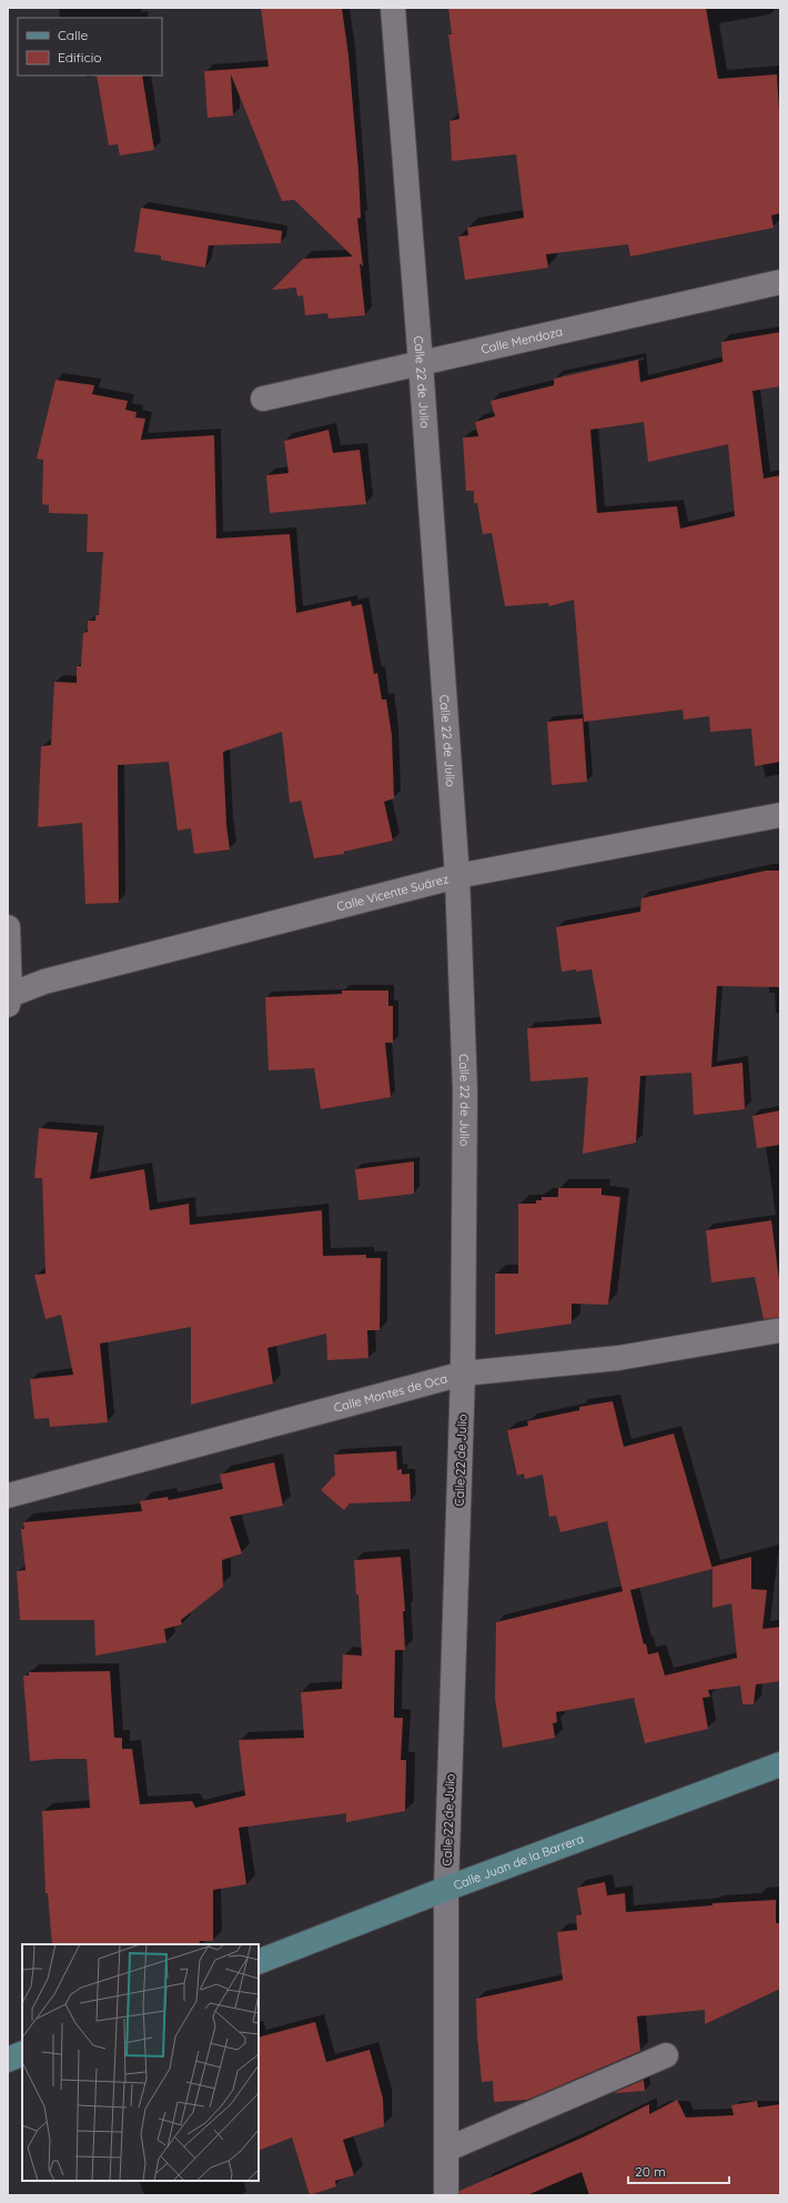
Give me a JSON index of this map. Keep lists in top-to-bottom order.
{
  "streets": {
    "street": [
      "Calle Mendoza",
      "Calle 22 de Julio",
      "Calle Vicente Suárez",
      "Calle Montes de Oca",
      "Calle Juan de la Barrera"
    ]
  },
  "crossings": [
    ["Calle Mendoza", "Calle 22 de Julio"],
    ["Calle 22 de Julio", "Calle Vicente Suárez"],
    ["Calle 22 de Julio", "Calle Montes de Oca"],
    ["Calle 22 de Julio", "Calle Juan de la Barrera"]
  ],
  "legend": ["Calle", "Edificio"],
  "scale_bar": "20 m"
}
